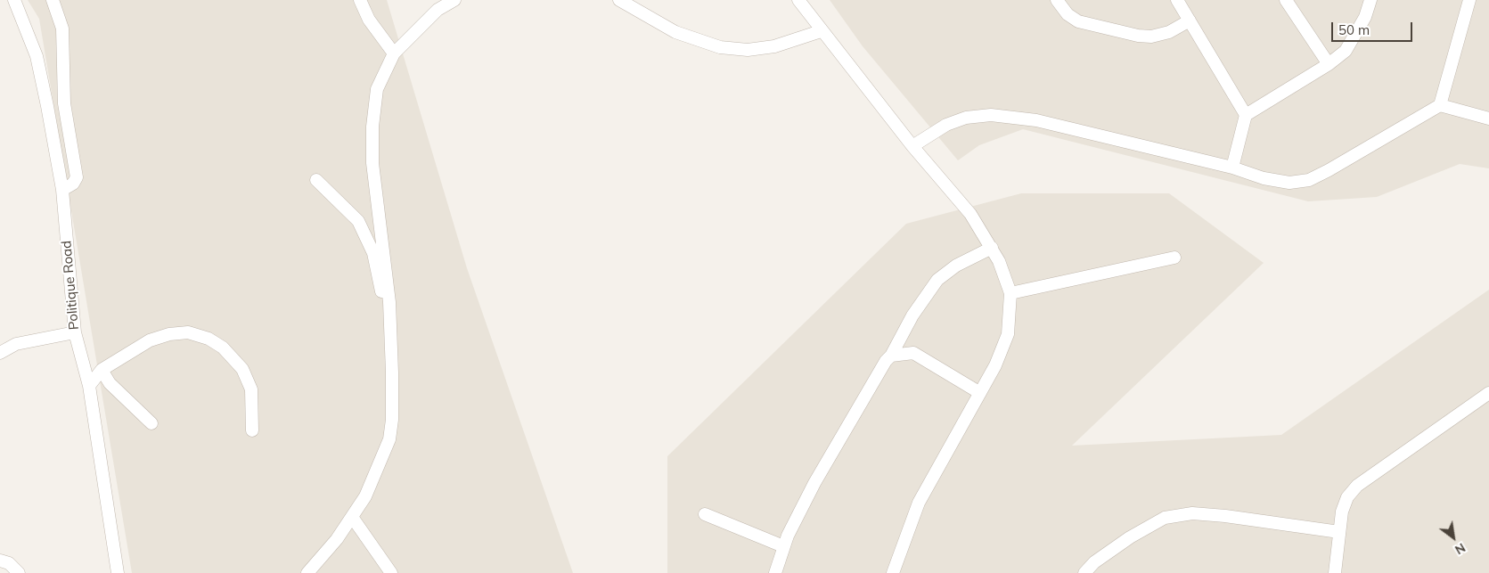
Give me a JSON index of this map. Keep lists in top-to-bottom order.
{
  "streets": {
    "street": ["Politique Road"]
  },
  "scale_bar": "50 m",
  "north": "bottom right"
}
